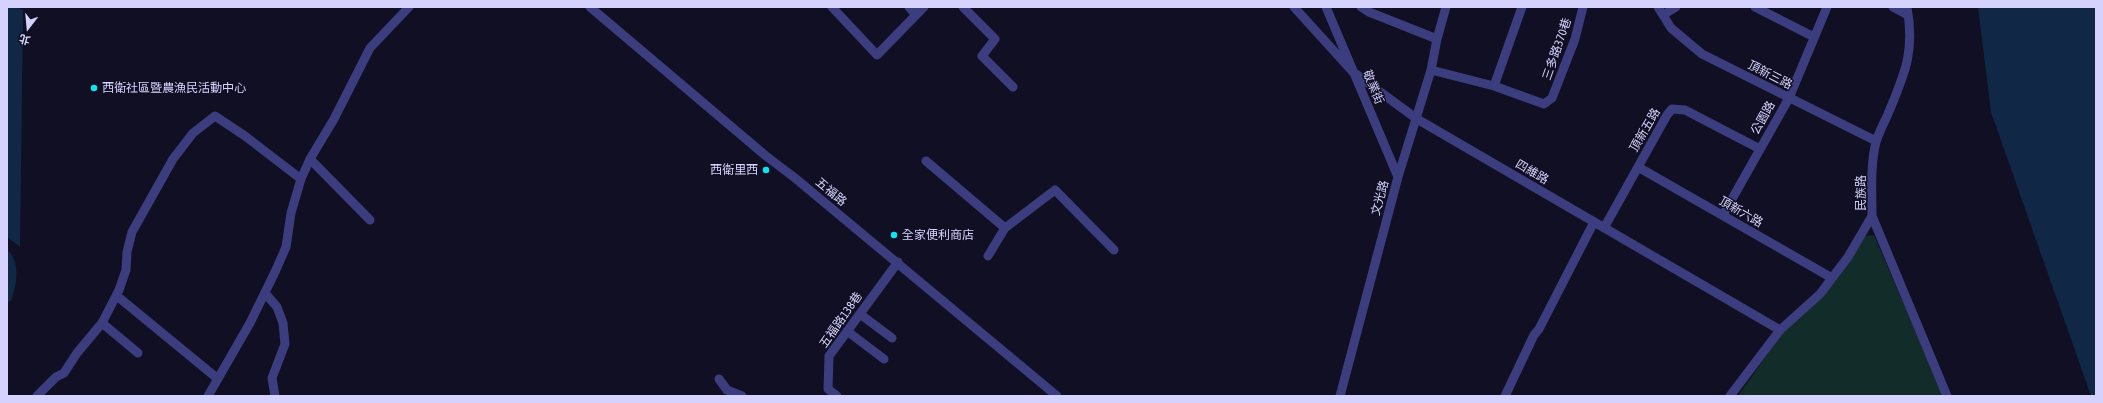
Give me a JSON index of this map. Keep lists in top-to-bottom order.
{
  "streets": {
    "street": [
      "三多路370巷",
      "頂新三路",
      "敬業街",
      "公園路",
      "頂新五路",
      "四維路",
      "五福路",
      "民族路",
      "文光路",
      "頂新六路",
      "五福路138巷"
    ]
  },
  "crossings": [
    ["頂新三路", "公園路"],
    ["頂新三路", "民族路"],
    ["敬業街", "四維路"],
    ["敬業街", "文光路"],
    ["公園路", "頂新五路"],
    ["公園路", "頂新六路"],
    ["頂新五路", "四維路"],
    ["頂新五路", "頂新六路"],
    ["四維路", "文光路"],
    ["五福路", "五福路138巷"]
  ],
  "places": ["西衛社區暨農漁民活動中心", "西衛里西", "全家便利商店"],
  "north": "bottom"
}
